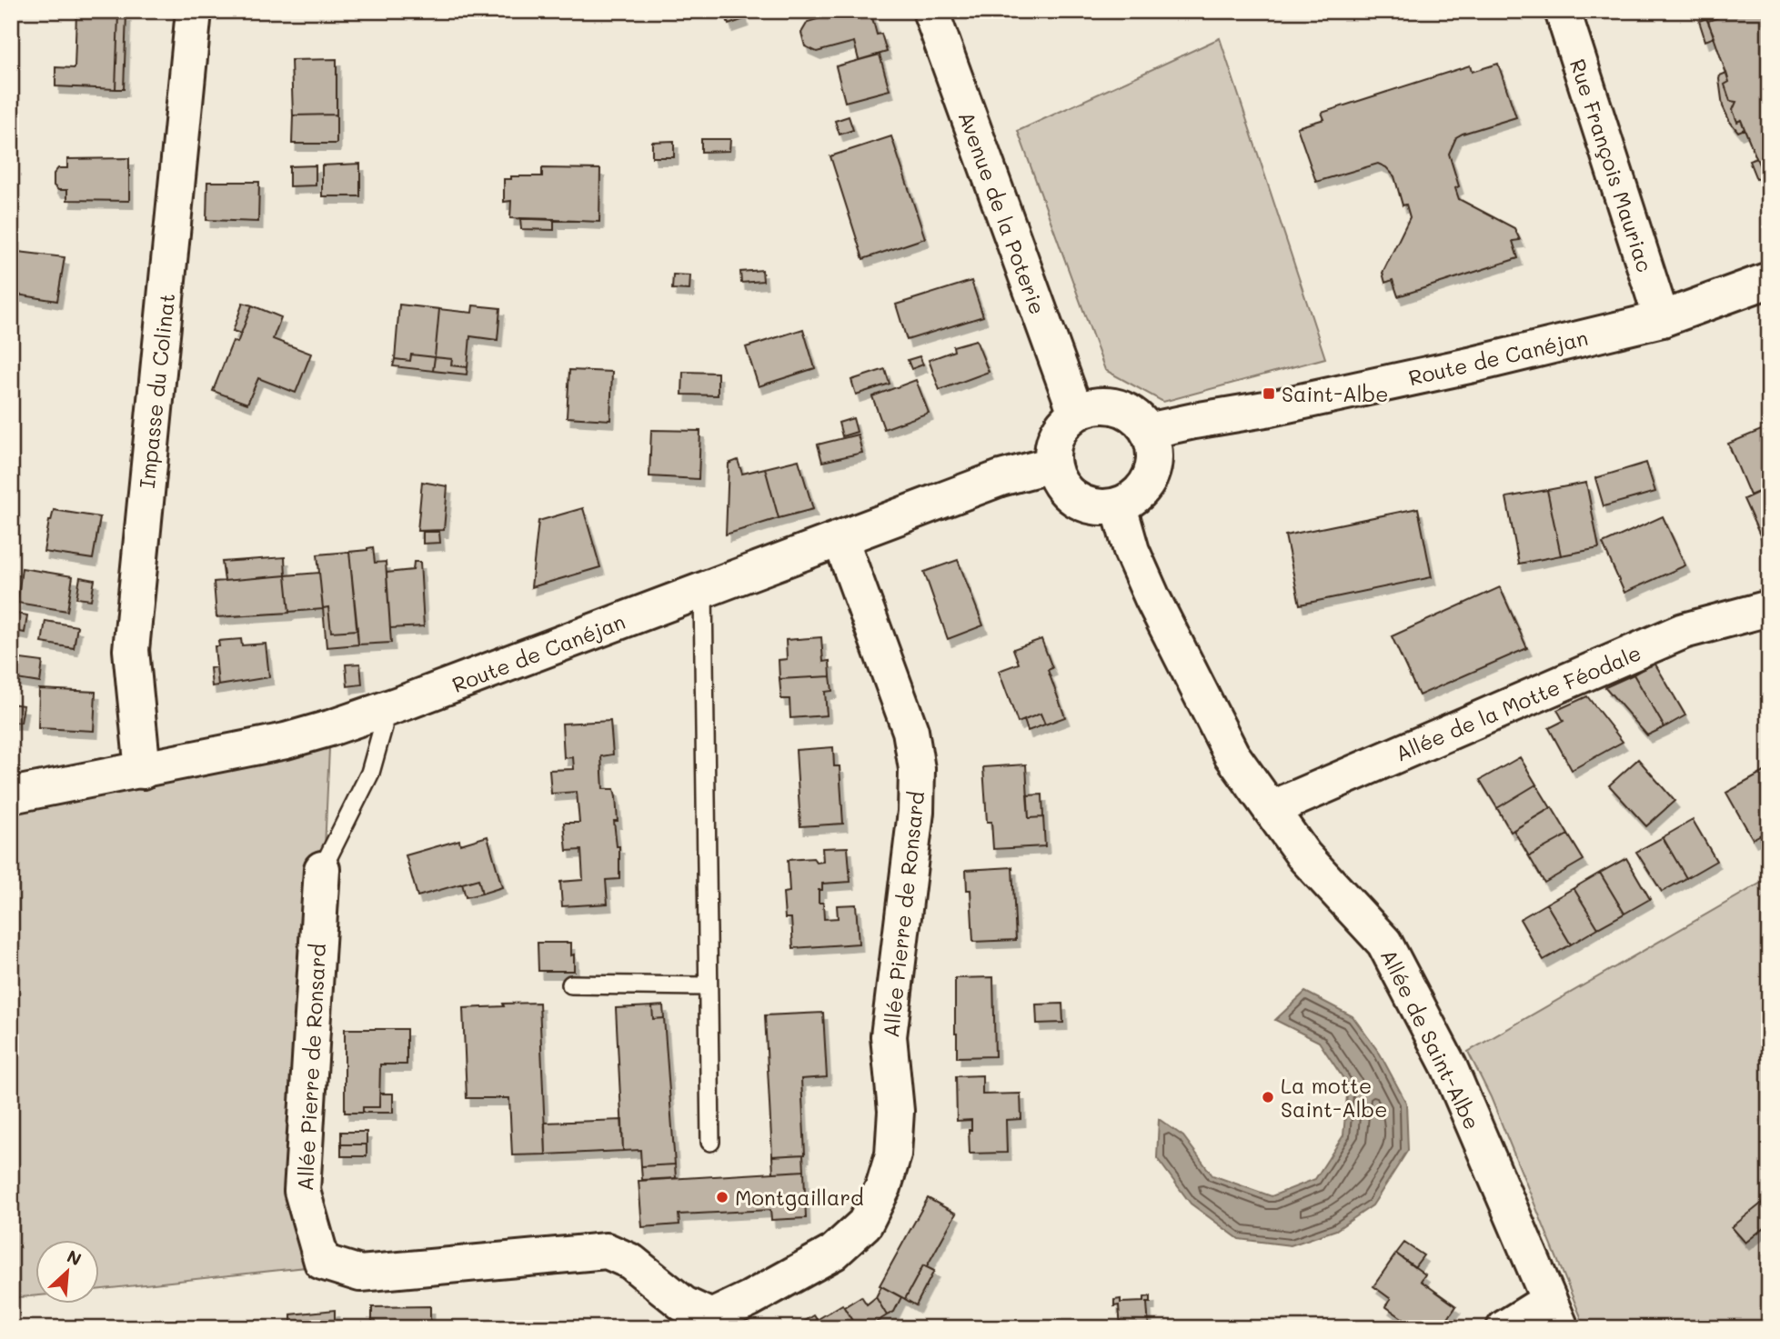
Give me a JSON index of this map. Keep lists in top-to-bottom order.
{
  "streets": {
    "street": [
      "Rue François Mauriac",
      "Avenue de la Poterie",
      "Route de Canéjan",
      "Impasse du Colinat",
      "Allée de la Motte Féodale",
      "Allée Pierre de Ronsard",
      "Allée de Saint-Albe"
    ]
  },
  "crossings": [
    ["Rue François Mauriac", "Route de Canéjan"],
    ["Avenue de la Poterie", "Route de Canéjan"],
    ["Avenue de la Poterie", "Allée de Saint-Albe"],
    ["Route de Canéjan", "Impasse du Colinat"],
    ["Route de Canéjan", "Allée Pierre de Ronsard"],
    ["Route de Canéjan", "Allée de Saint-Albe"],
    ["Allée de la Motte Féodale", "Allée de Saint-Albe"]
  ],
  "places": {
    "transit": ["Saint-Albe"],
    "other": ["La motte Saint-Albe", "Montgaillard"]
  },
  "north": "top right"
}
